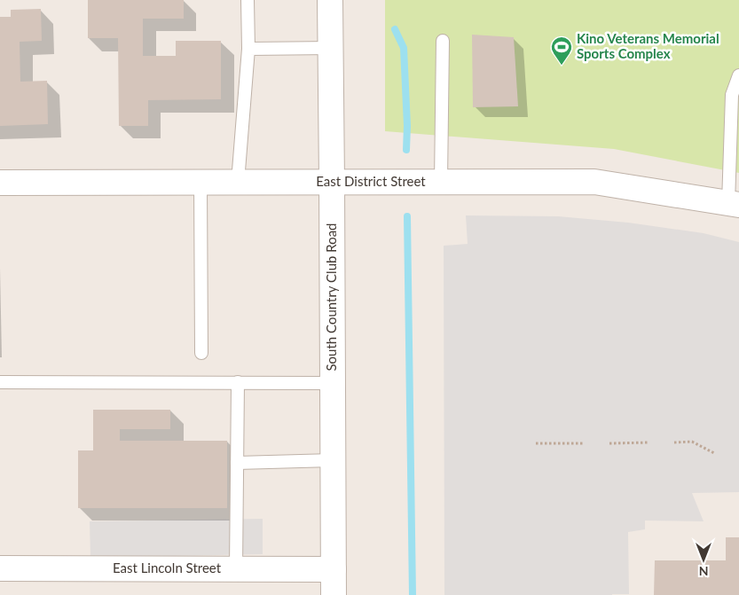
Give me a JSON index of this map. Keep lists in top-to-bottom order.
{
  "streets": {
    "street": ["East District Street", "South Country Club Road", "East Lincoln Street"]
  },
  "crossings": [
    ["East District Street", "South Country Club Road"],
    ["South Country Club Road", "East Lincoln Street"]
  ],
  "places": {
    "sports": ["Kino Veterans Memorial Sports Complex"]
  },
  "north": "bottom"
}
